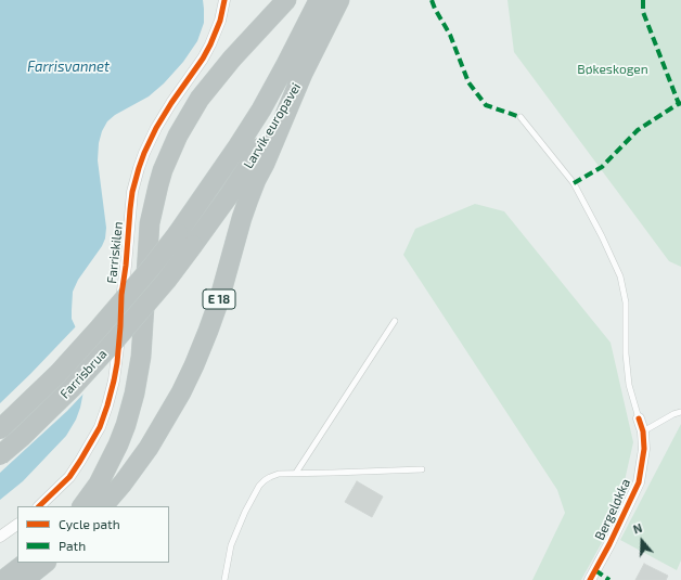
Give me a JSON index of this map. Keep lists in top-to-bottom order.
{
  "streets": {
    "highway": ["Larvik europavei", "E 18", "Farrisbrua"],
    "street": ["Farriskilen", "Bergeløkka"]
  },
  "crossings": [
    ["Larvik europavei", "E 18"],
    ["Larvik europavei", "Farrisbrua"]
  ],
  "water": ["Farrisvannet"],
  "parks": ["Bøkeskogen"],
  "legend": ["Cycle path", "Path"],
  "north": "top"
}
